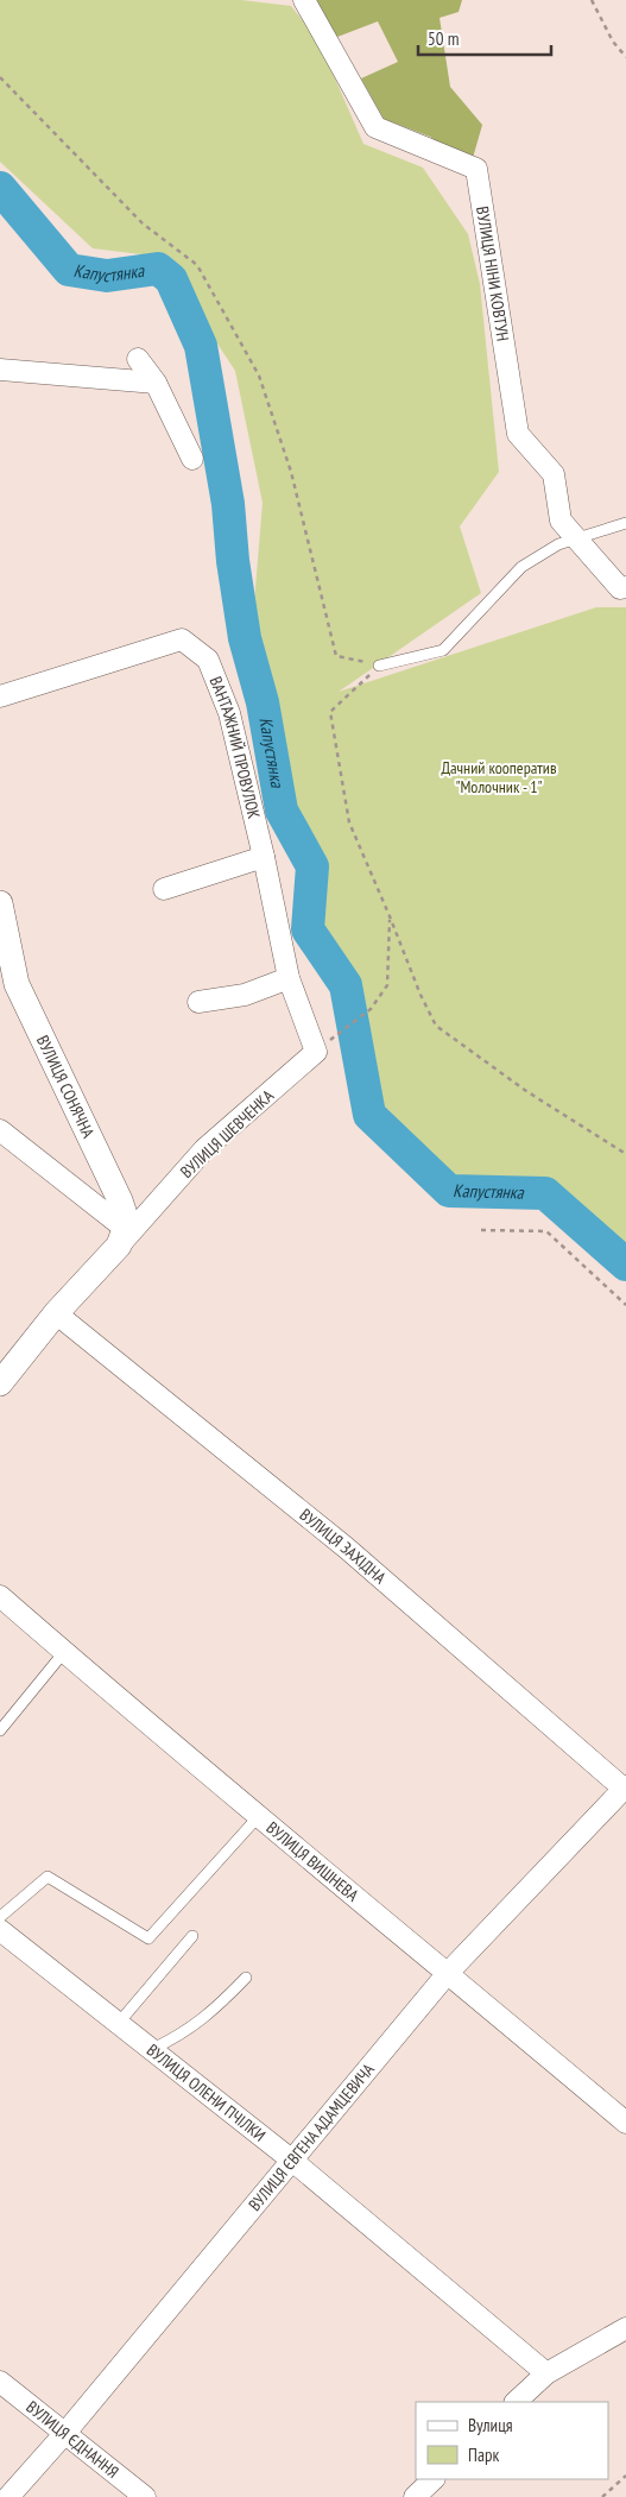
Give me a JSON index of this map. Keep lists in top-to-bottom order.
{
  "streets": {
    "street": [
      "ВУЛИЦЯ НІНИ КОВТУН",
      "ВАНТАЖНИЙ ПРОВУЛОК",
      "ВУЛИЦЯ СОНЯЧНА",
      "ВУЛИЦЯ ШЕВЧЕНКА",
      "ВУЛИЦЯ ЗАХІДНА",
      "ВУЛИЦЯ ВИШНЕВА",
      "ВУЛИЦЯ ОЛЕНИ ПЧІЛКИ",
      "ВУЛИЦЯ ЄВГЕНА АДАМЦЕВИЧА",
      "ВУЛИЦЯ ЄДНАННЯ"
    ]
  },
  "crossings": [
    ["ВАНТАЖНИЙ ПРОВУЛОК", "ВУЛИЦЯ ШЕВЧЕНКА"],
    ["ВУЛИЦЯ ШЕВЧЕНКА", "ВУЛИЦЯ ЗАХІДНА"],
    ["ВУЛИЦЯ ЗАХІДНА", "ВУЛИЦЯ ЄВГЕНА АДАМЦЕВИЧА"],
    ["ВУЛИЦЯ ВИШНЕВА", "ВУЛИЦЯ ЄВГЕНА АДАМЦЕВИЧА"],
    ["ВУЛИЦЯ ОЛЕНИ ПЧІЛКИ", "ВУЛИЦЯ ЄВГЕНА АДАМЦЕВИЧА"],
    ["ВУЛИЦЯ ЄВГЕНА АДАМЦЕВИЧА", "ВУЛИЦЯ ЄДНАННЯ"]
  ],
  "water": ["Капустянка"],
  "parks": ["Дачний кооператив \"Молочник - 1\""],
  "legend": ["Вулиця", "Парк"],
  "scale_bar": "50 m"
}
